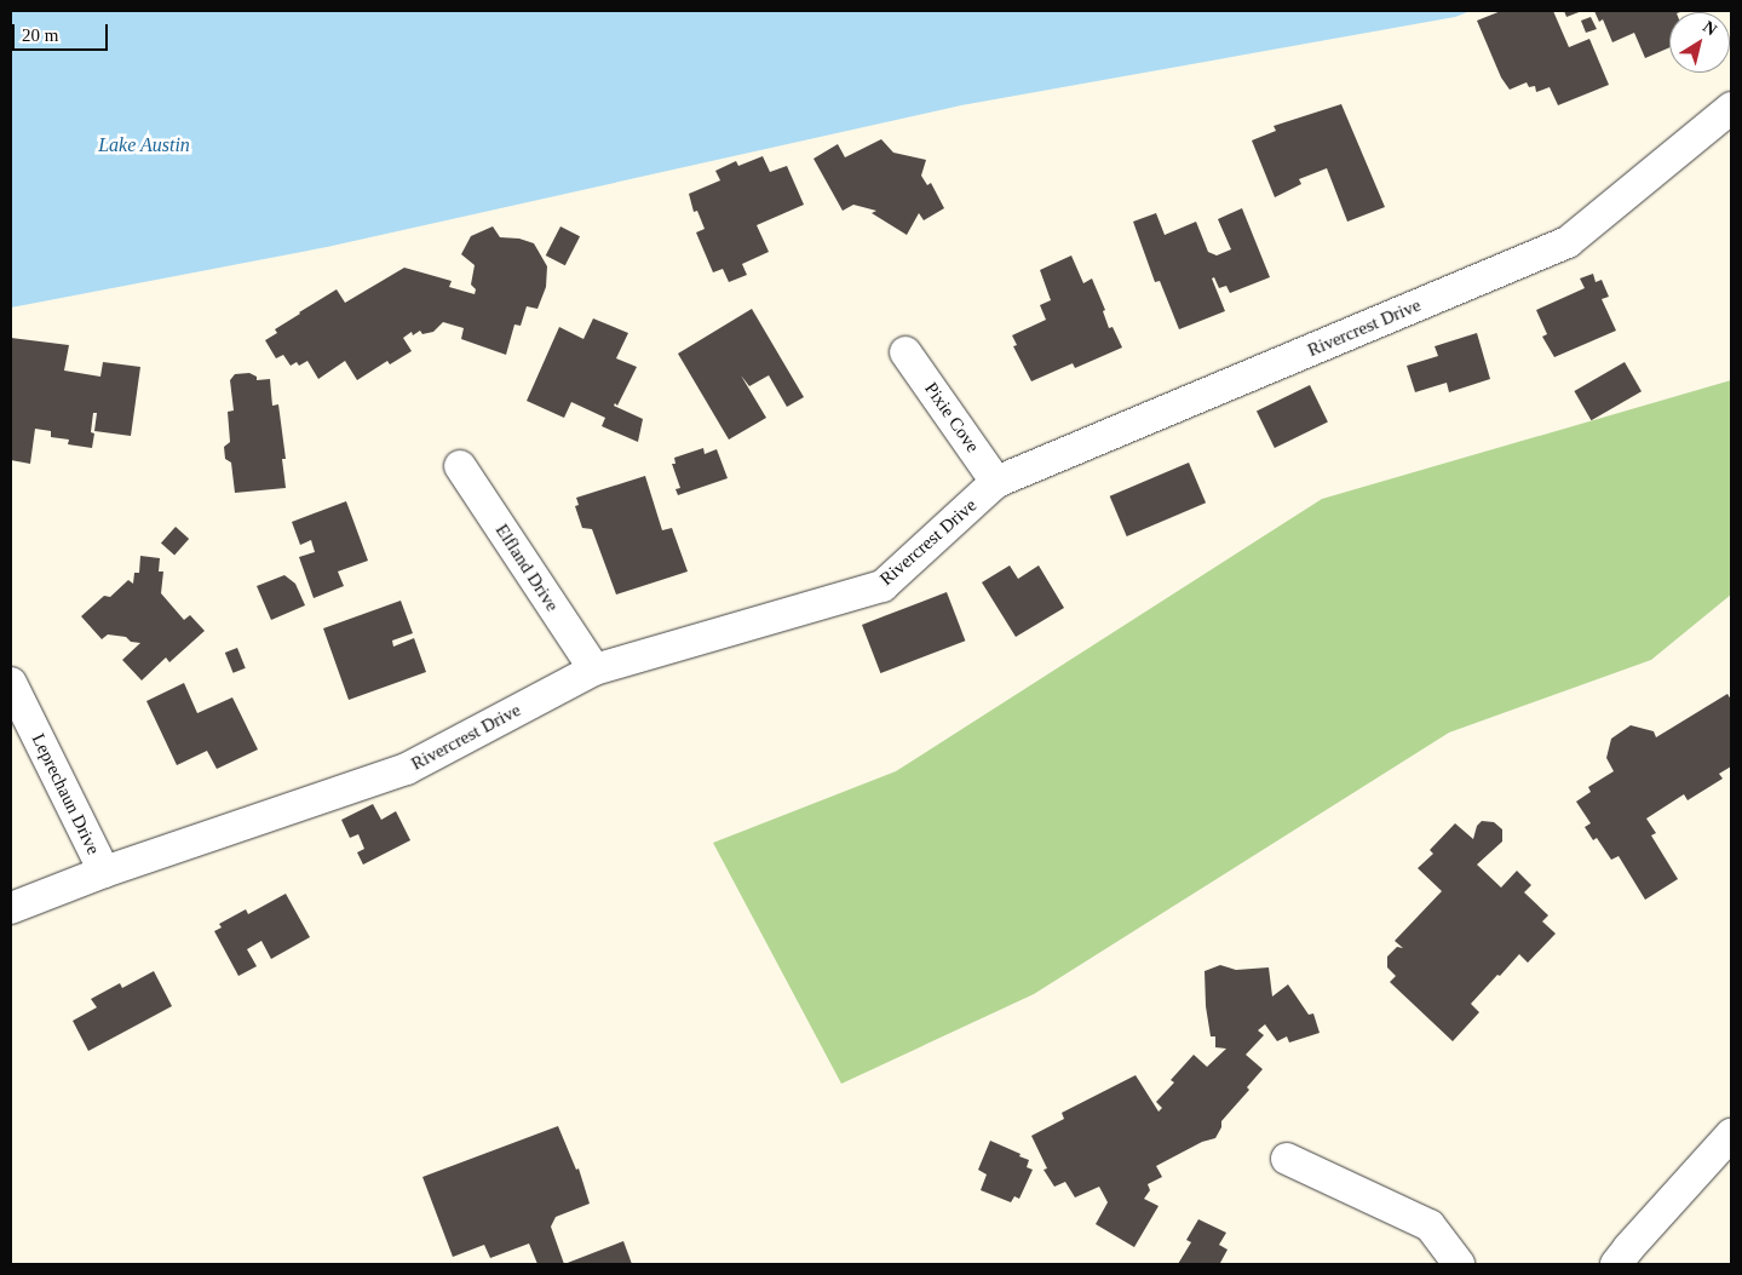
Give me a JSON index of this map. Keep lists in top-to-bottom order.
{
  "streets": {
    "street": [
      "Rivercrest Drive",
      "Pixie Cove",
      "Elfland Drive",
      "Leprechaun Drive"
    ]
  },
  "crossings": [
    ["Rivercrest Drive", "Pixie Cove"],
    ["Rivercrest Drive", "Elfland Drive"],
    ["Rivercrest Drive", "Leprechaun Drive"]
  ],
  "water": ["Lake Austin"],
  "scale_bar": "20 m",
  "north": "top right"
}
